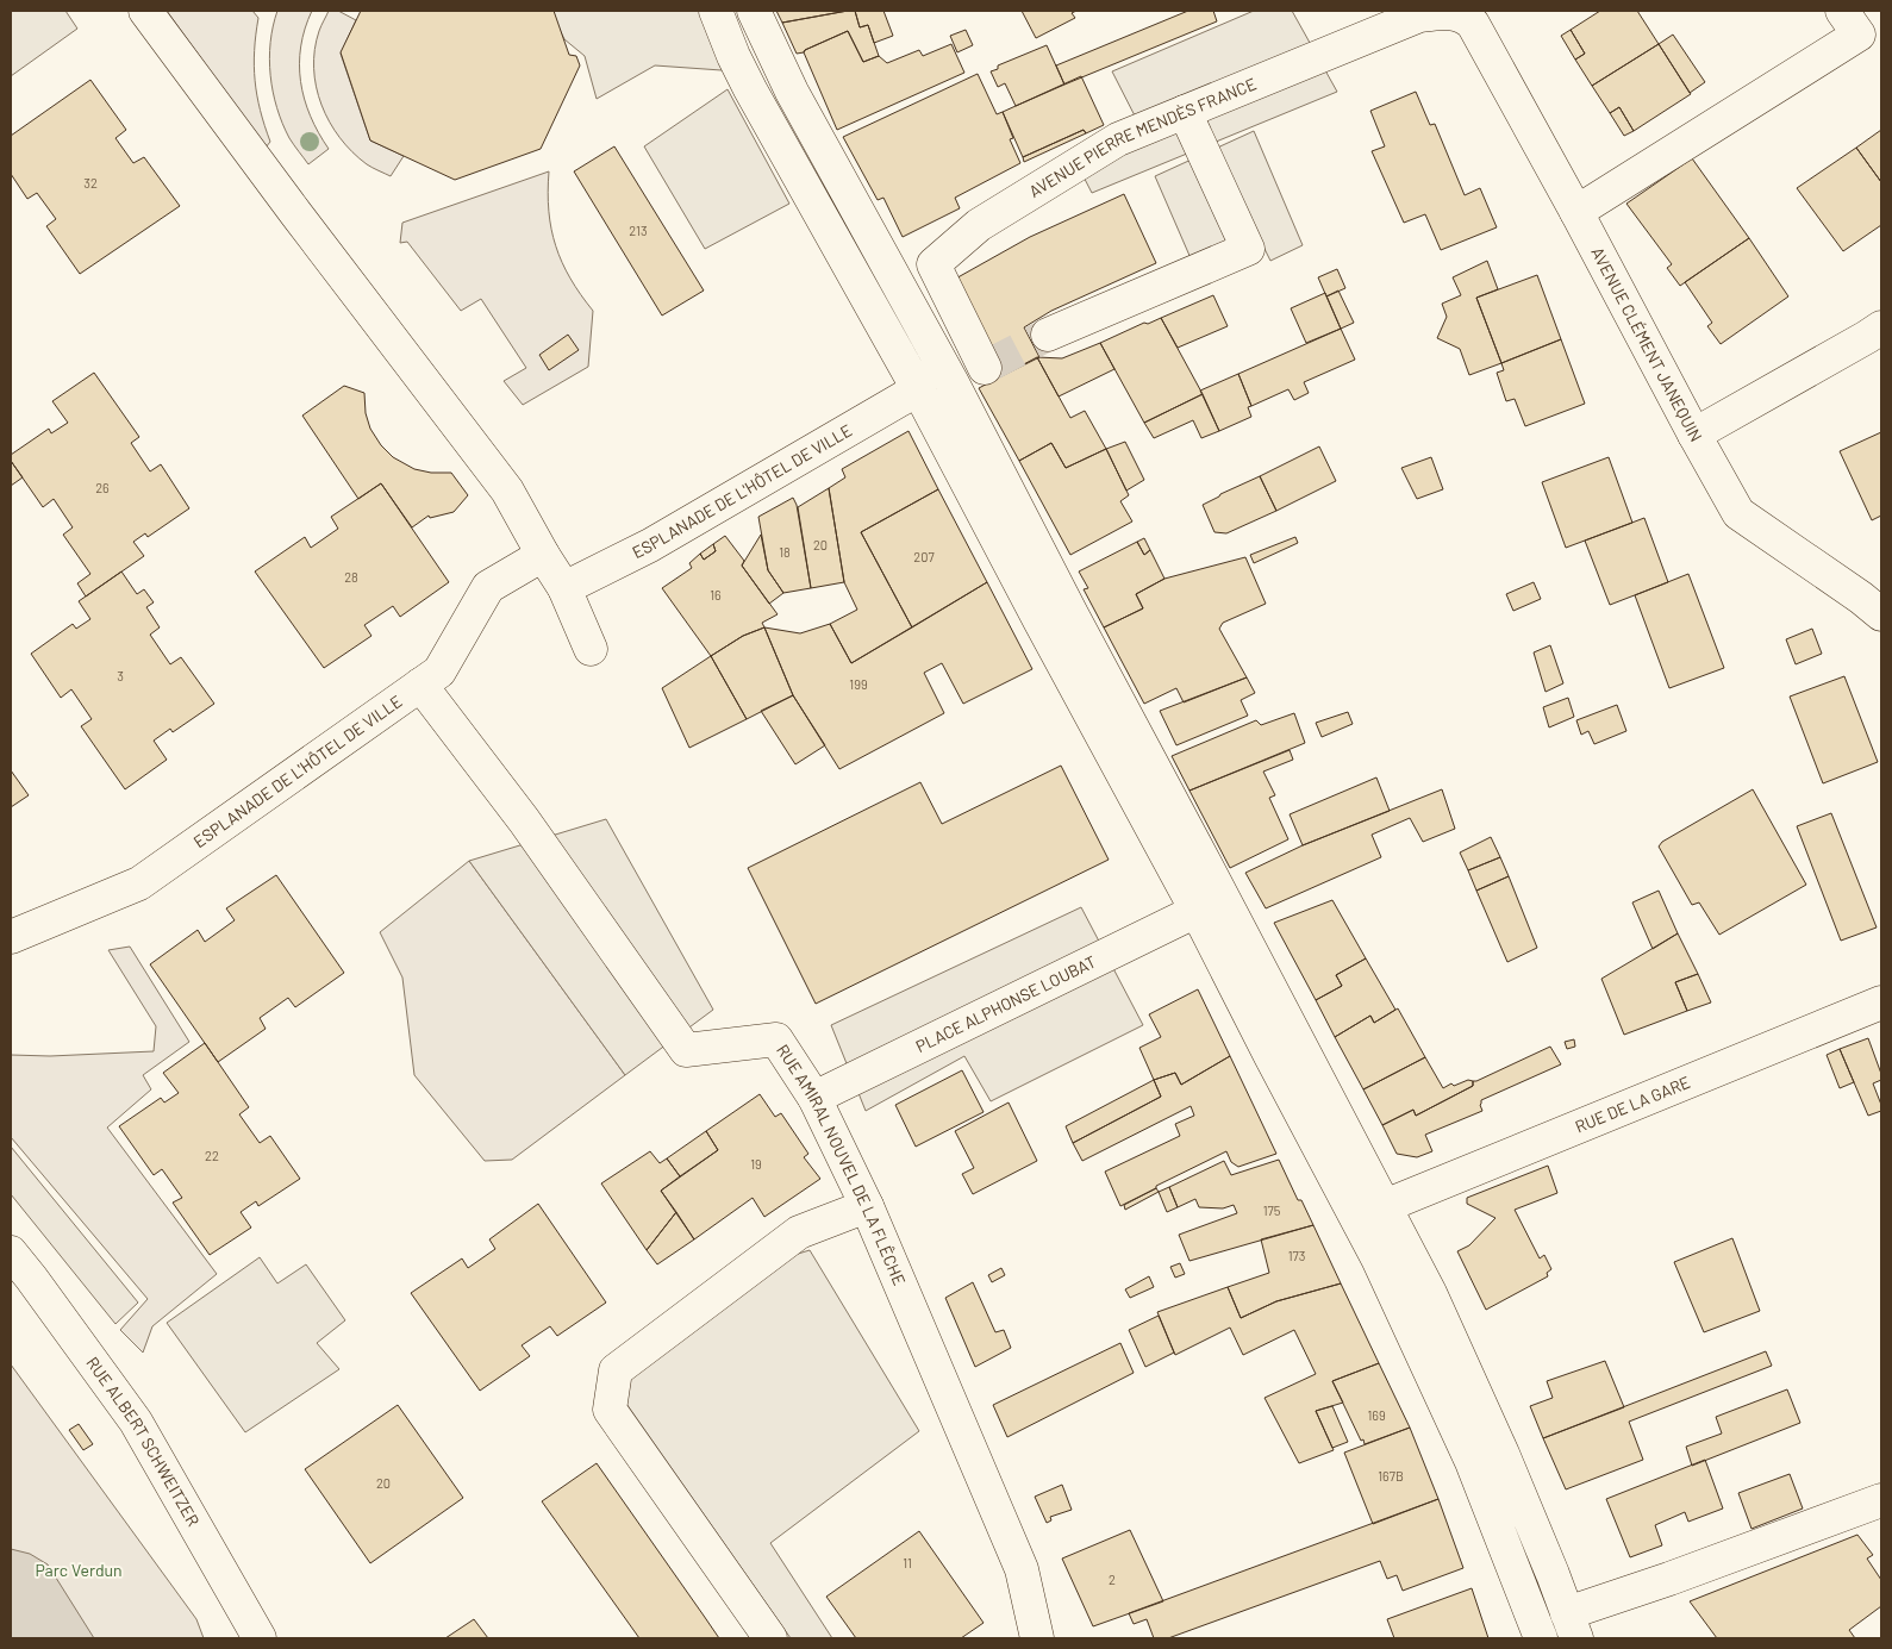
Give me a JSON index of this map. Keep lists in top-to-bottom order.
{
  "streets": {
    "street": [
      "AVENUE PIERRE MENDÈS FRANCE",
      "AVENUE CLÉMENT JANEQUIN",
      "ESPLANADE DE L'HÔTEL DE VILLE",
      "PLACE ALPHONSE LOUBAT",
      "RUE DE LA GARE",
      "RUE AMIRAL NOUVEL DE LA FLÊCHE",
      "RUE ALBERT SCHWEITZER"
    ]
  },
  "crossings": [
    ["AVENUE PIERRE MENDÈS FRANCE", "AVENUE CLÉMENT JANEQUIN"],
    ["ESPLANADE DE L'HÔTEL DE VILLE", "RUE AMIRAL NOUVEL DE LA FLÊCHE"],
    ["PLACE ALPHONSE LOUBAT", "RUE AMIRAL NOUVEL DE LA FLÊCHE"]
  ],
  "parks": ["Parc Verdun"],
  "house_numbers": [
    "32",
    "213",
    "26",
    "20",
    "18",
    "207",
    "28",
    "16",
    "3",
    "199",
    "22",
    "19",
    "175",
    "173",
    "169",
    "167B",
    "20",
    "11",
    "2"
  ]
}
